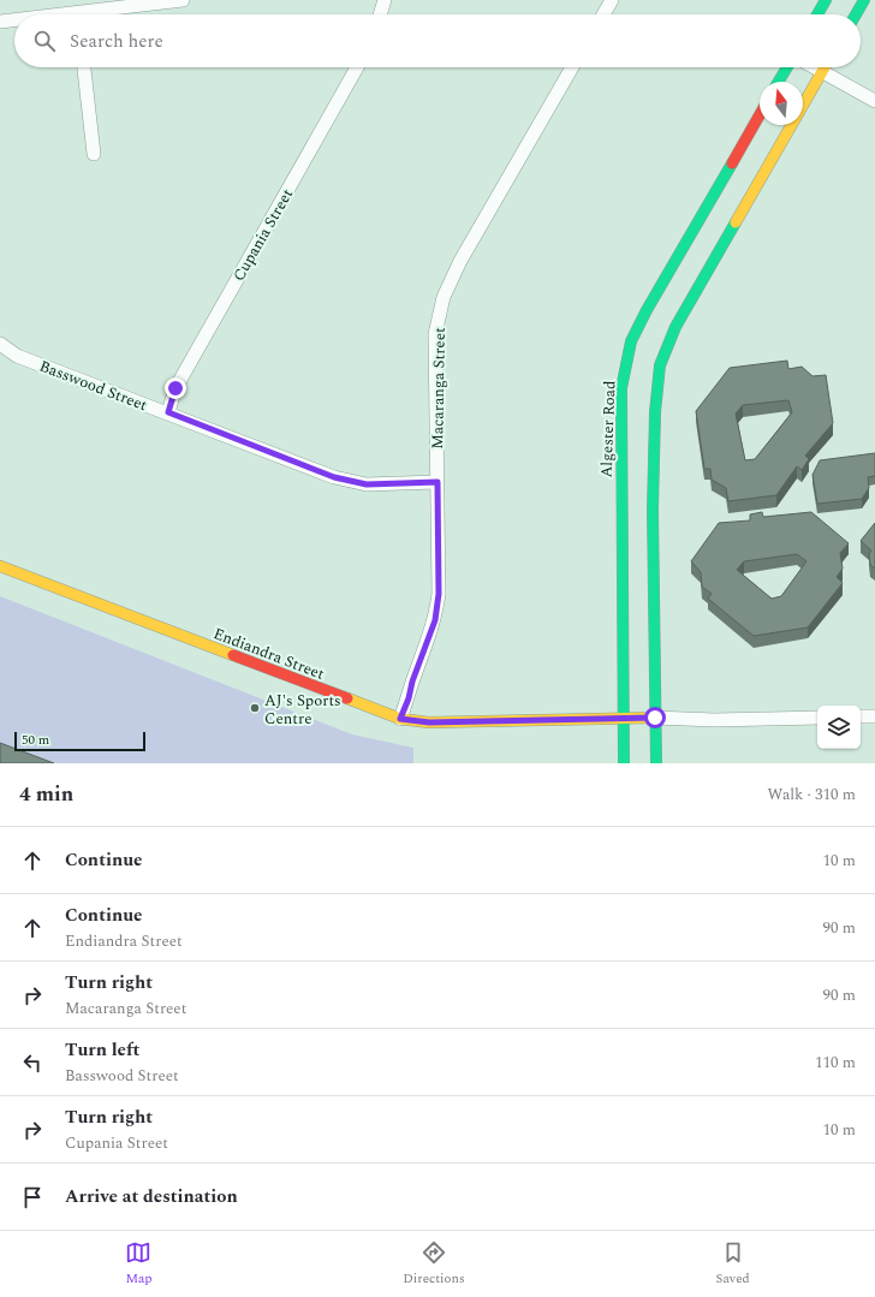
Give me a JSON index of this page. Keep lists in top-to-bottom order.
{
  "streets": {
    "main road": ["Algester Road", "Endiandra Street"],
    "street": ["Cupania Street", "Basswood Street", "Macaranga Street"]
  },
  "crossings": [
    ["Cupania Street", "Basswood Street"],
    ["Basswood Street", "Macaranga Street"],
    ["Macaranga Street", "Endiandra Street"],
    ["Algester Road", "Endiandra Street"]
  ],
  "places": ["AJ's Sports Centre"],
  "scale_bar": "50 m",
  "north": "top",
  "page": {
    "search": "Search here",
    "scale": "50 m",
    "heading": ["4 min", "Walk · 310 m"],
    "list": [
      ["Continue", "10 m"],
      ["Continue", "Endiandra Street", "90 m"],
      ["Turn right", "Macaranga Street", "90 m"],
      ["Turn left", "Basswood Street", "110 m"],
      ["Turn right", "Cupania Street", "10 m"],
      "Arrive at destination"
    ],
    "nav": ["Map", "Directions", "Saved"]
  }
}
